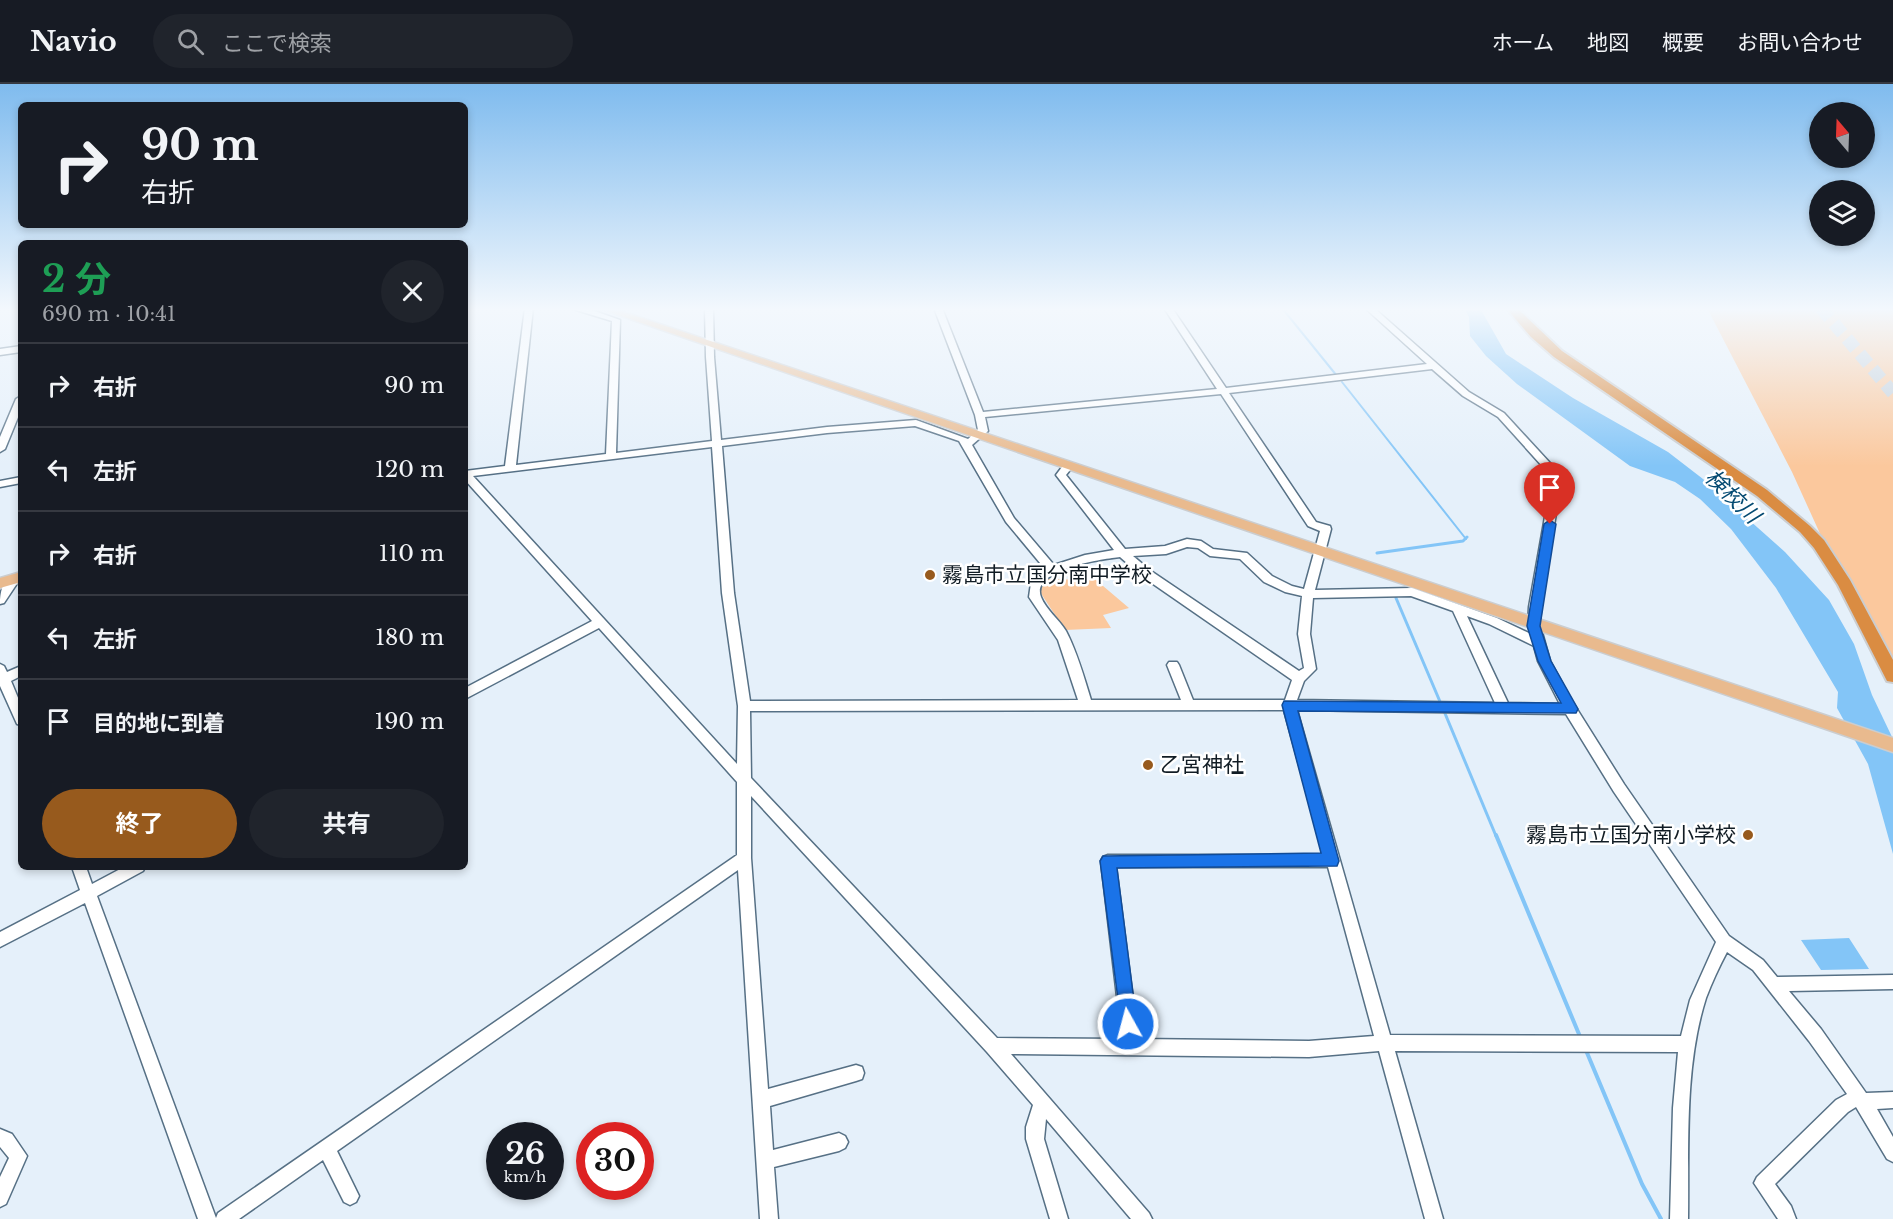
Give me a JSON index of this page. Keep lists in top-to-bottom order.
{
  "water": ["検校川"],
  "places": ["霧島市立国分南中学校", "乙宮神社", "霧島市立国分南小学校"],
  "north": "top",
  "page": {
    "header": "Navio",
    "search": "ここで検索",
    "nav": [
      "ホーム",
      "地図",
      "概要",
      "お問い合わせ"
    ],
    "turn": ["90 m", "右折"],
    "heading": ["2 分", "690 m · 10:41"],
    "list": [
      {
        "name": "右折",
        "value": "90 m"
      },
      {
        "name": "左折",
        "value": "120 m"
      },
      {
        "name": "右折",
        "value": "110 m"
      },
      {
        "name": "左折",
        "value": "180 m"
      },
      {
        "name": "目的地に到着",
        "value": "190 m"
      }
    ],
    "buttons": ["終了", "共有"],
    "speed": "26 km/h",
    "limit": "30"
  }
}
